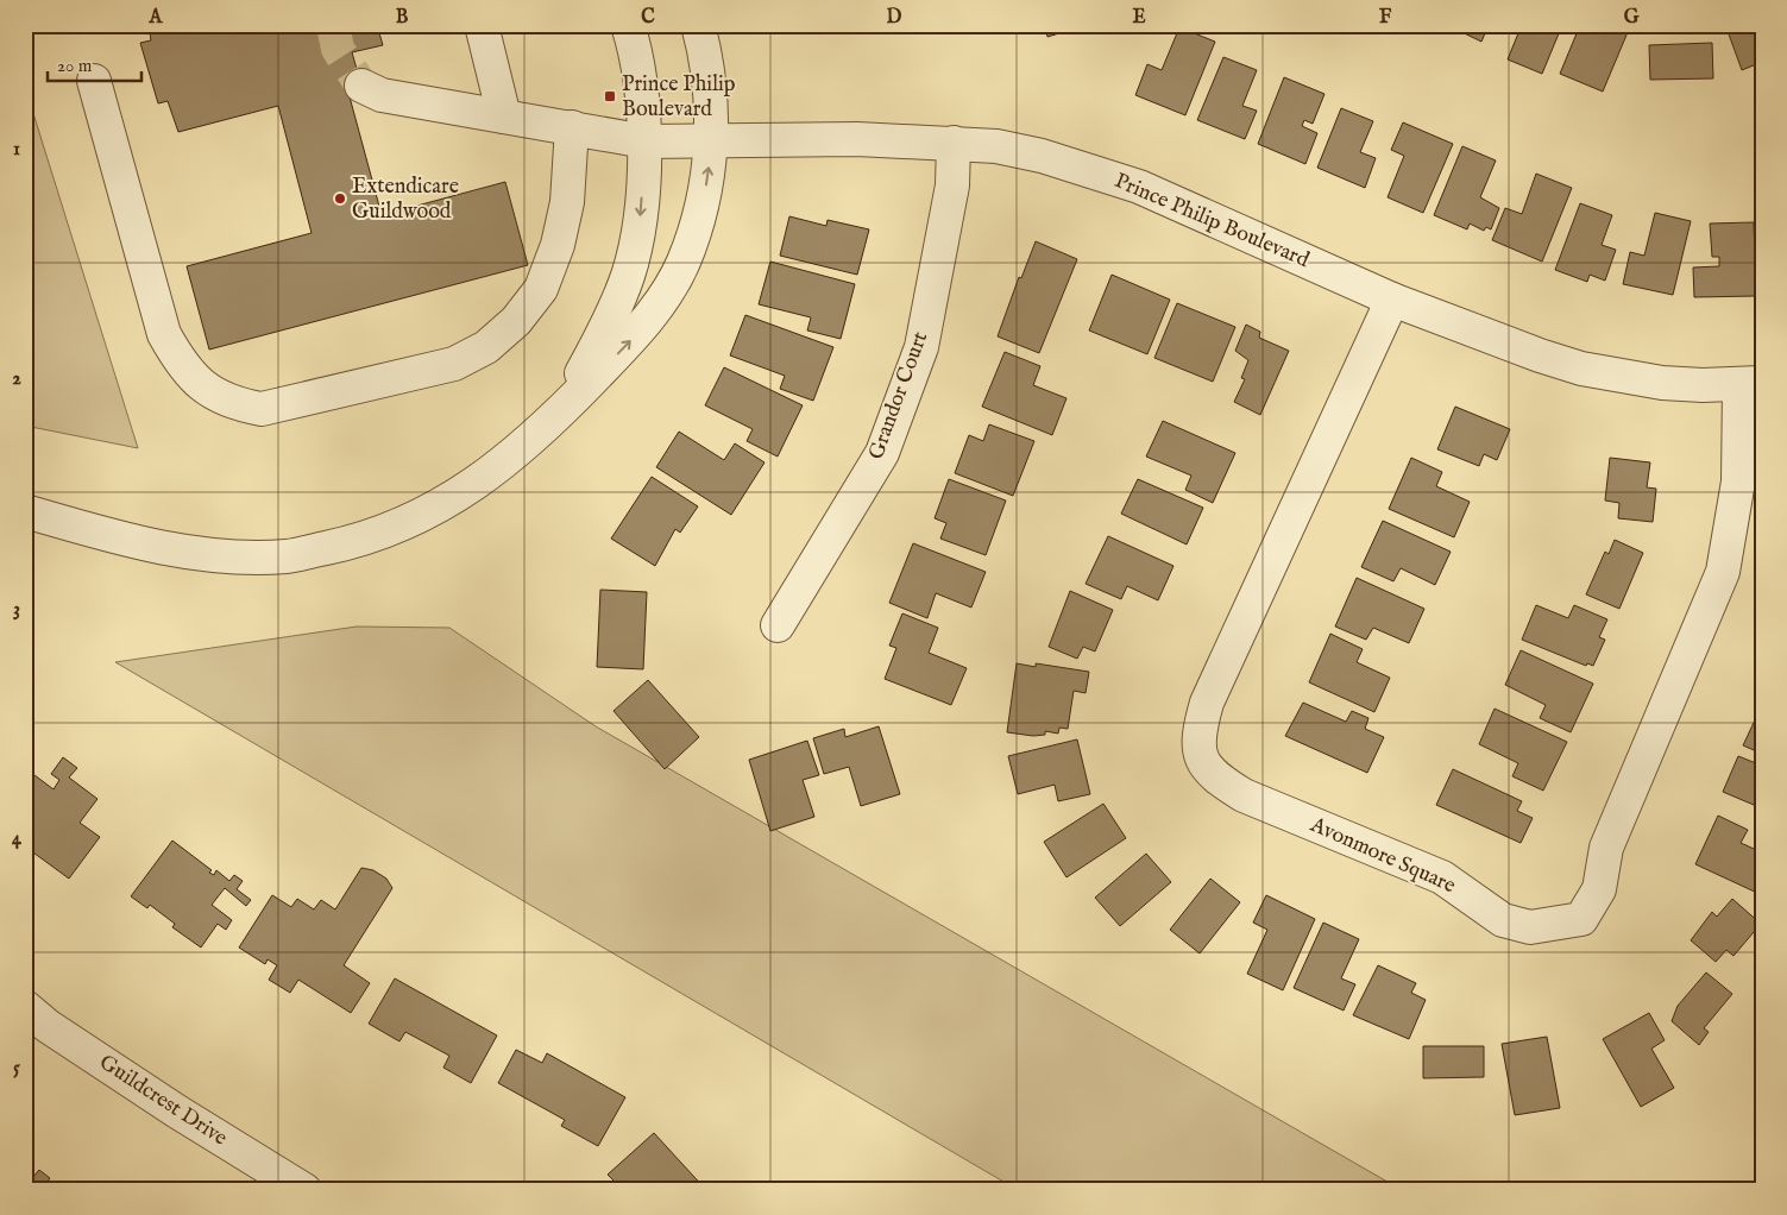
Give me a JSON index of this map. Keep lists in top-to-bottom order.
{
  "streets": {
    "street": [
      "Prince Philip Boulevard",
      "Grandor Court",
      "Avonmore Square",
      "Guildcrest Drive"
    ]
  },
  "crossings": [
    ["Prince Philip Boulevard", "Grandor Court"],
    ["Prince Philip Boulevard", "Avonmore Square"]
  ],
  "places": {
    "transit": ["Prince Philip Boulevard"],
    "other": ["Extendicare Guildwood"]
  },
  "scale_bar": "20 m",
  "grid": {
    "columns": [
      "A",
      "B",
      "C",
      "D",
      "E",
      "F",
      "G"
    ],
    "rows": [
      "1",
      "2",
      "3",
      "4",
      "5"
    ]
  }
}
